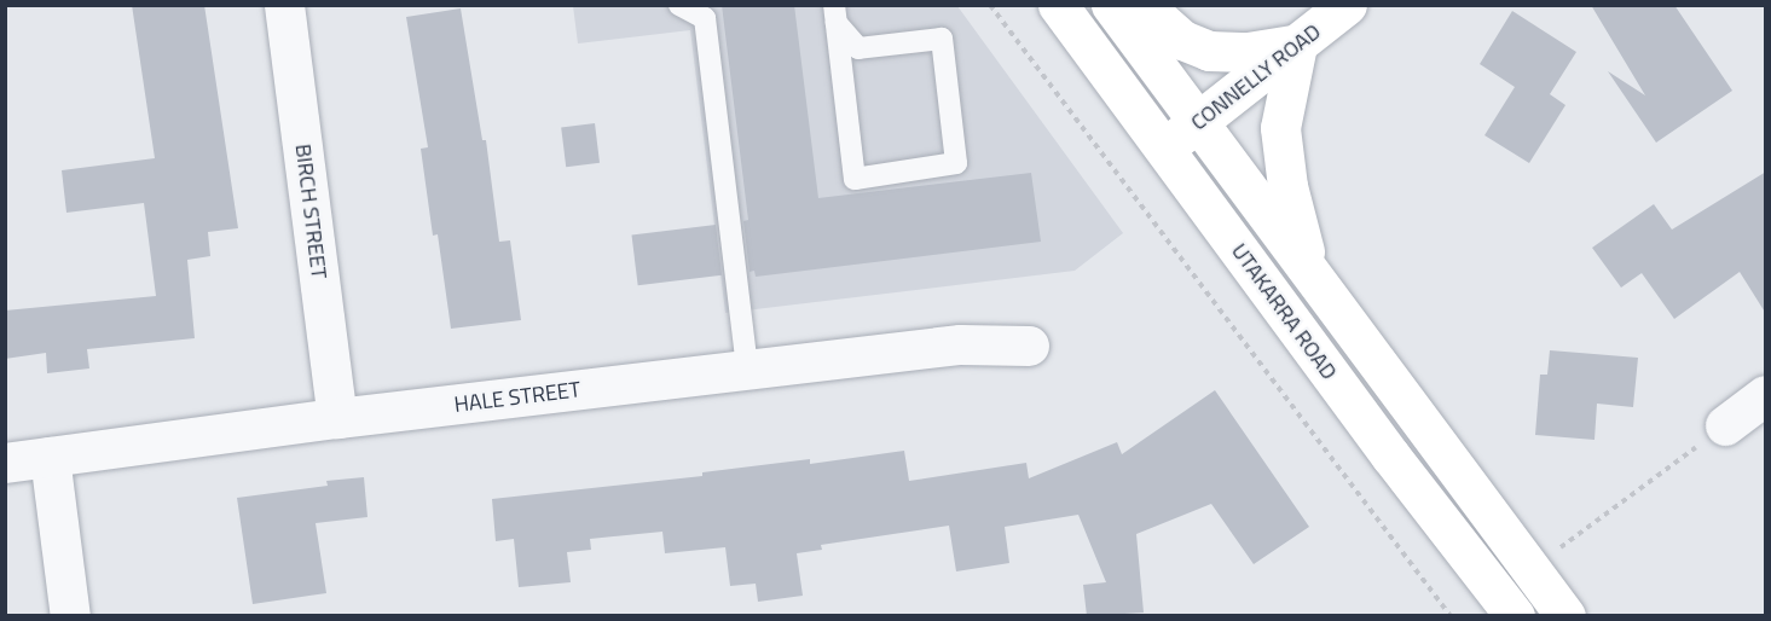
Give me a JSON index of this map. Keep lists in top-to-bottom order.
{
  "streets": {
    "main road": ["CONNELLY ROAD", "UTAKARRA ROAD"],
    "street": ["BIRCH STREET", "HALE STREET"]
  },
  "crossings": [
    ["CONNELLY ROAD", "UTAKARRA ROAD"],
    ["BIRCH STREET", "HALE STREET"]
  ]
}
